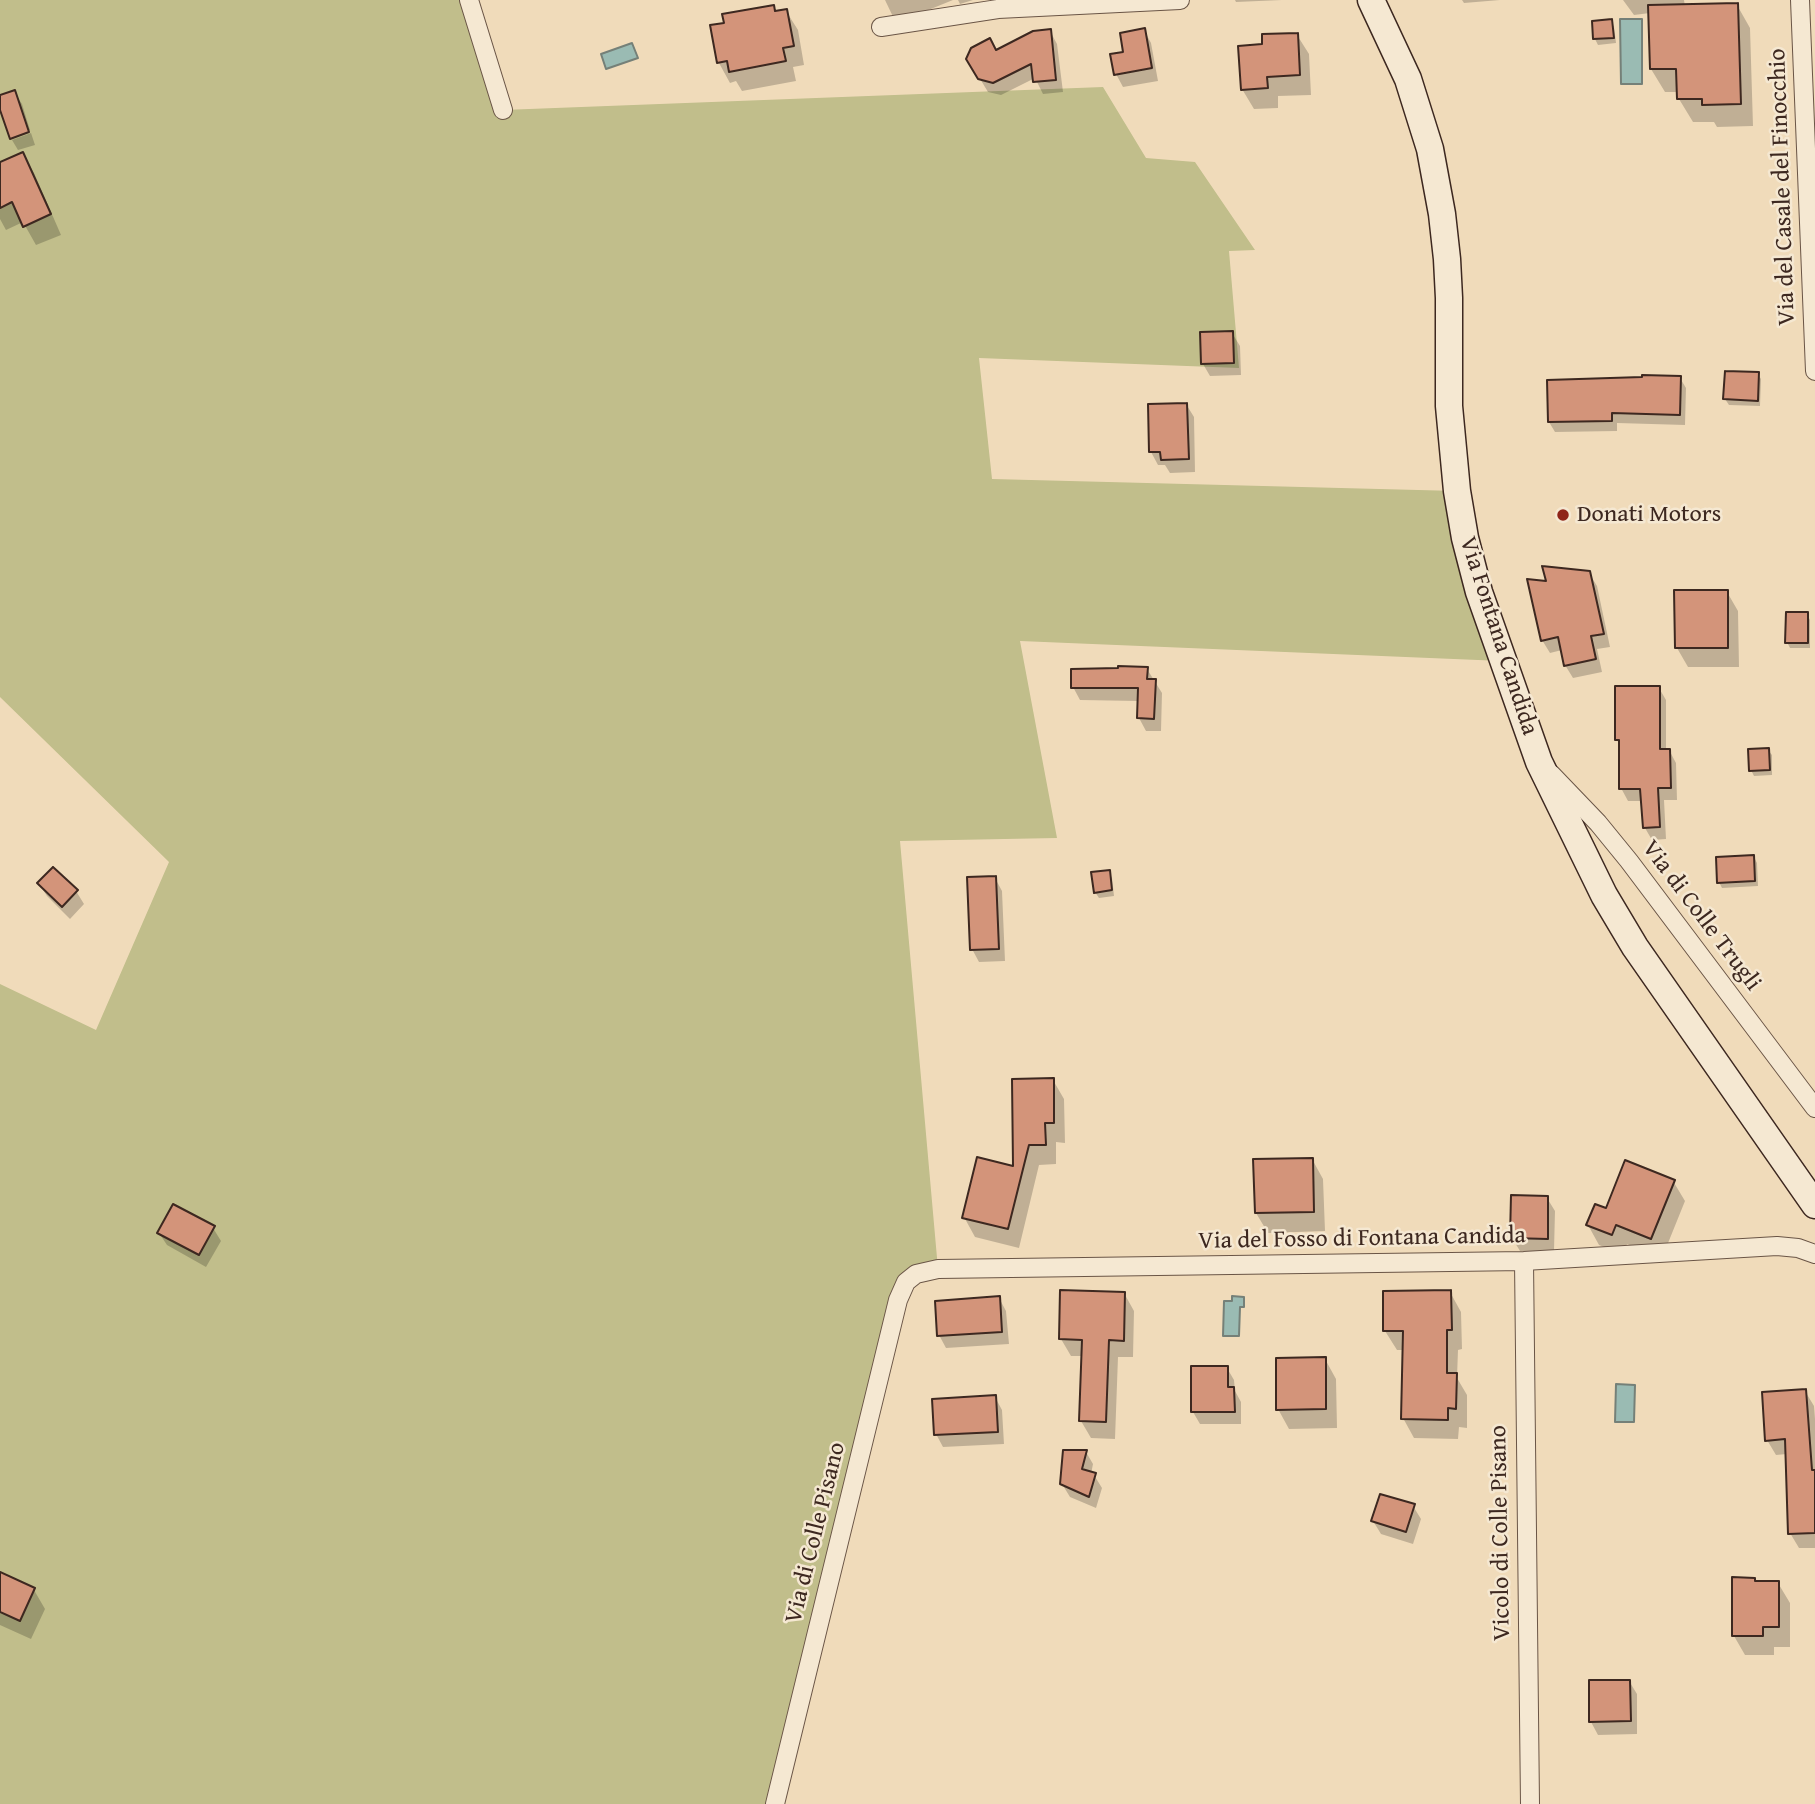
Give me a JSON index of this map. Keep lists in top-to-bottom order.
{
  "streets": {
    "main road": ["Via Fontana Candida"],
    "street": [
      "Via del Casale del Finocchio",
      "Via di Colle Trugli",
      "Via del Fosso di Fontana Candida",
      "Via di Colle Pisano",
      "Vicolo di Colle Pisano"
    ]
  },
  "crossings": [
    ["Via Fontana Candida", "Via di Colle Trugli"],
    ["Via del Fosso di Fontana Candida", "Via di Colle Pisano"],
    ["Via del Fosso di Fontana Candida", "Vicolo di Colle Pisano"]
  ],
  "places": ["Donati Motors"]
}
